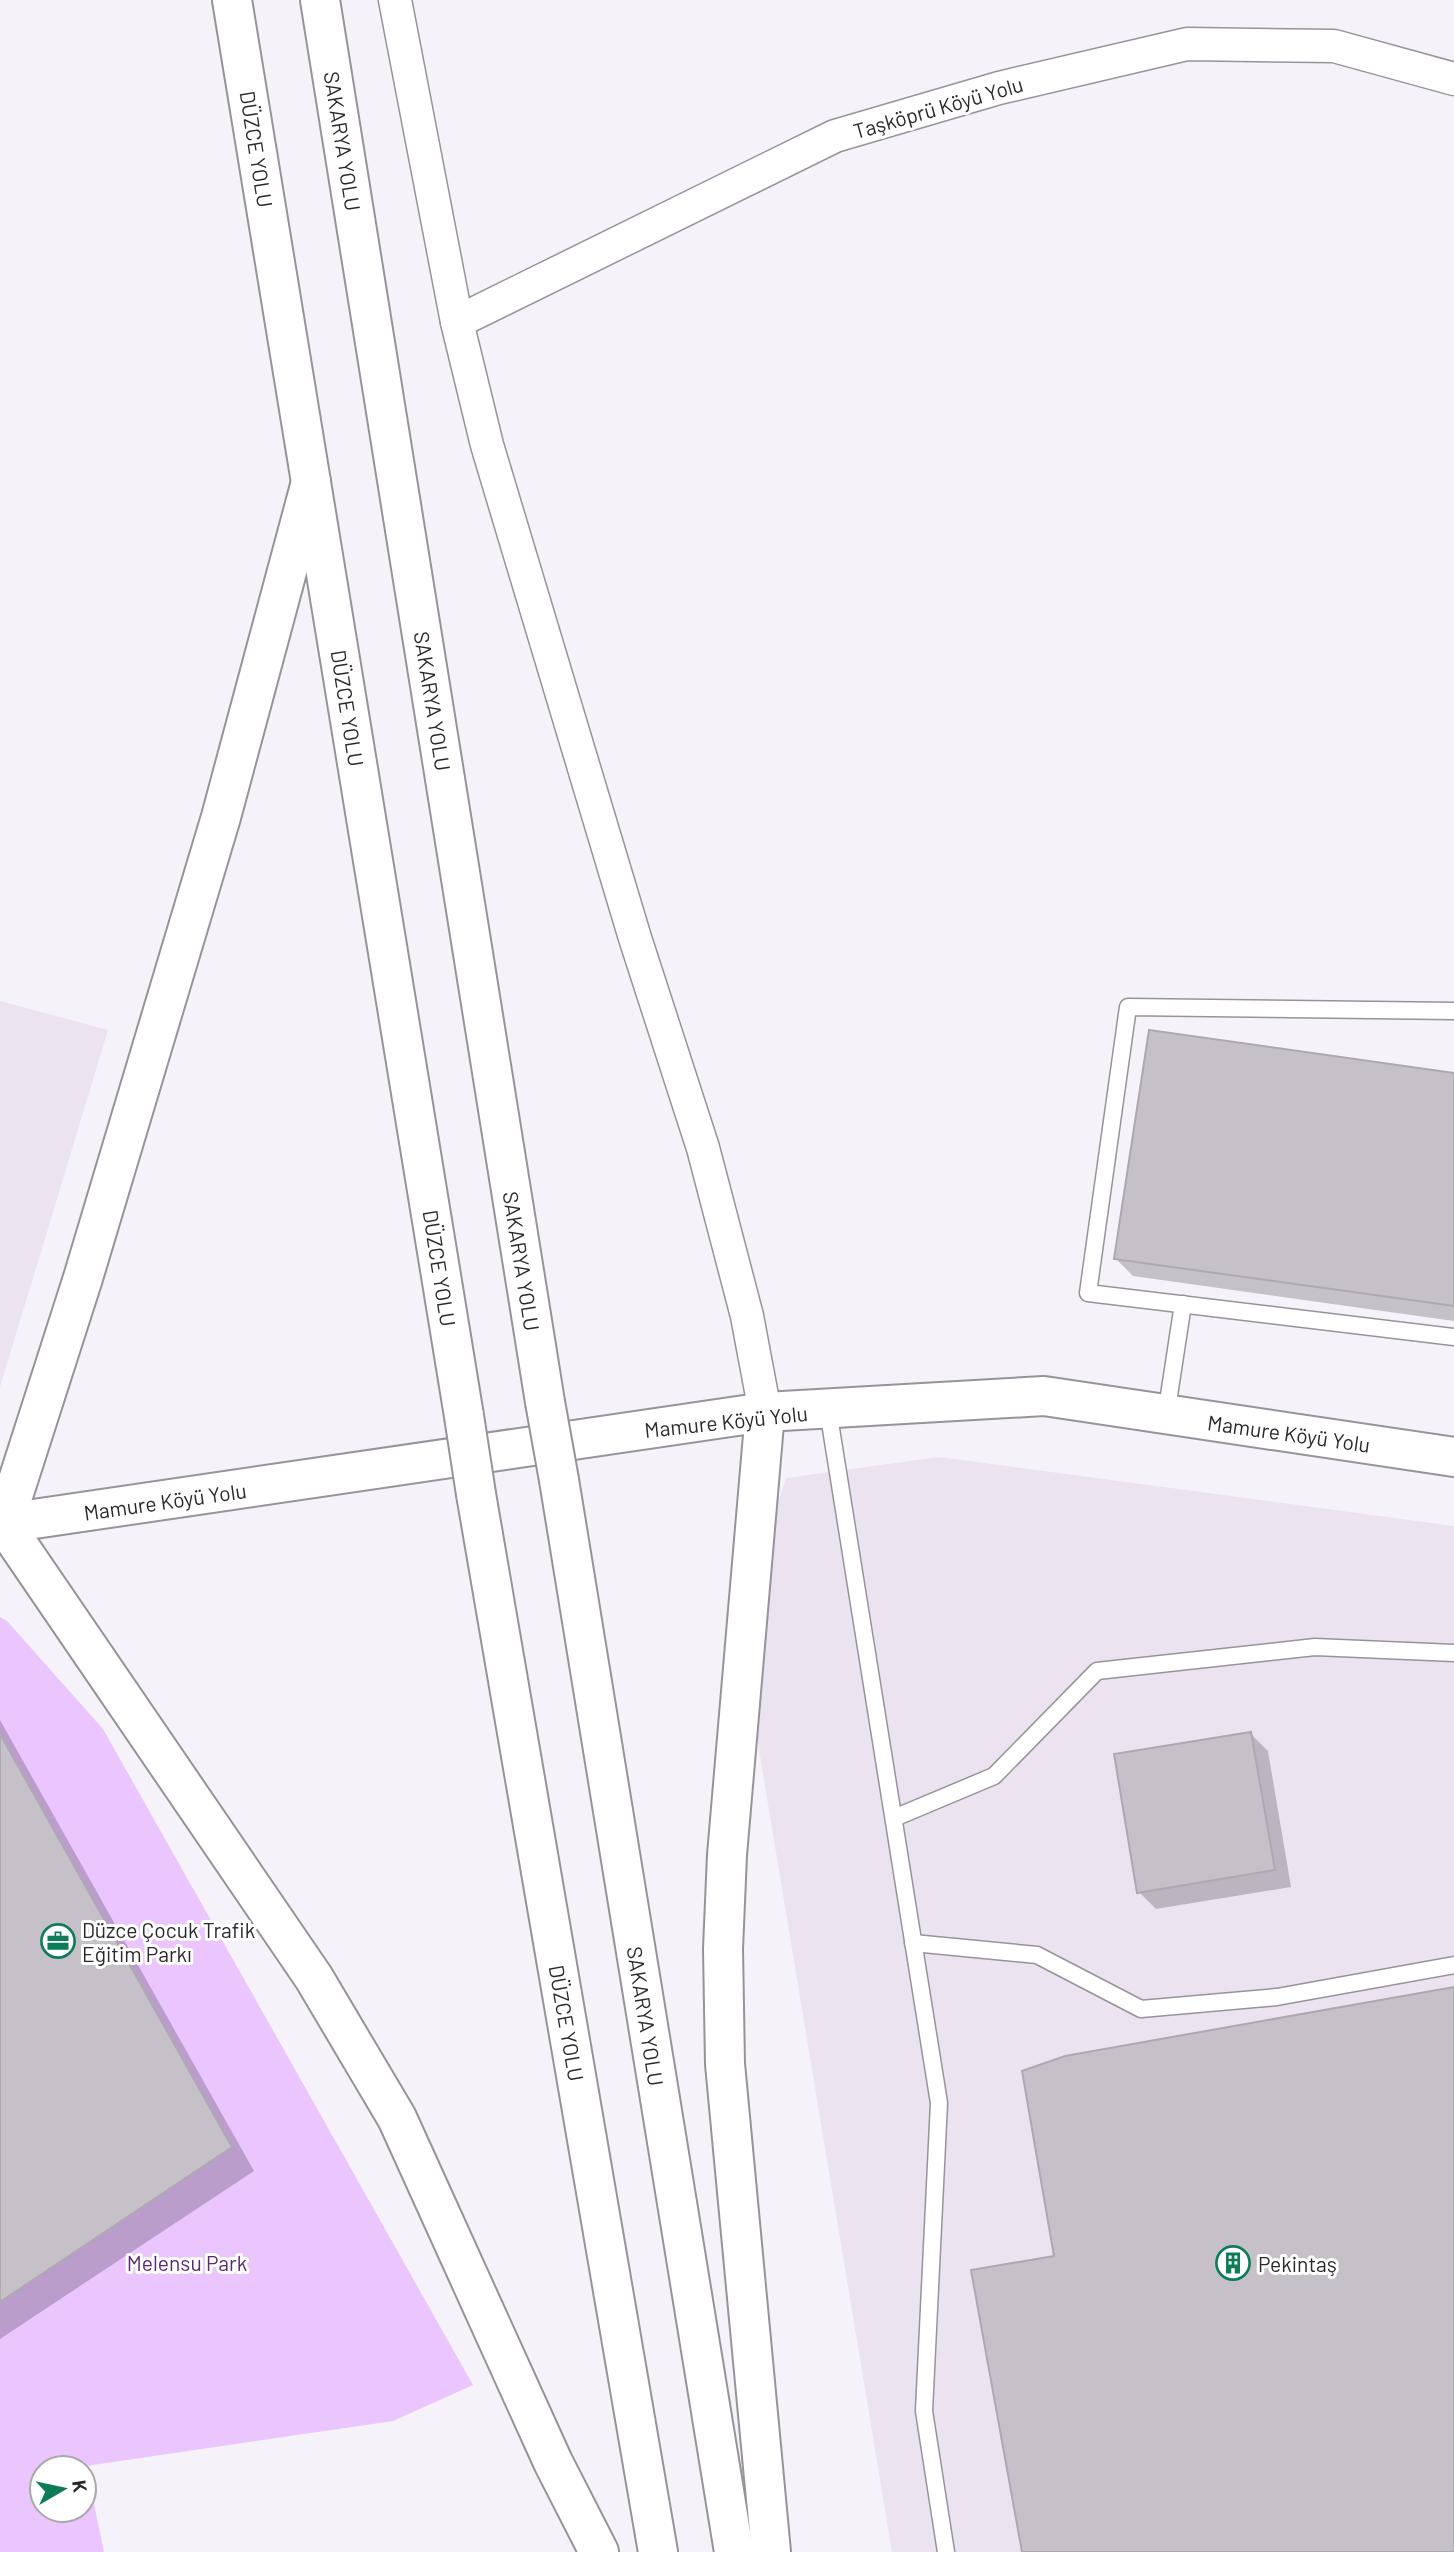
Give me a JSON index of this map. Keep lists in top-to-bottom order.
{
  "streets": {
    "main road": ["SAKARYA YOLU", "DÜZCE YOLU", "Mamure Köyü Yolu"],
    "street": ["Taşköprü Köyü Yolu"]
  },
  "parks": ["Melensu Park"],
  "places": {
    "office": ["Düzce Çocuk Trafik Eğitim Parkı"],
    "building": ["Pekintaş"]
  },
  "north": "right"
}
